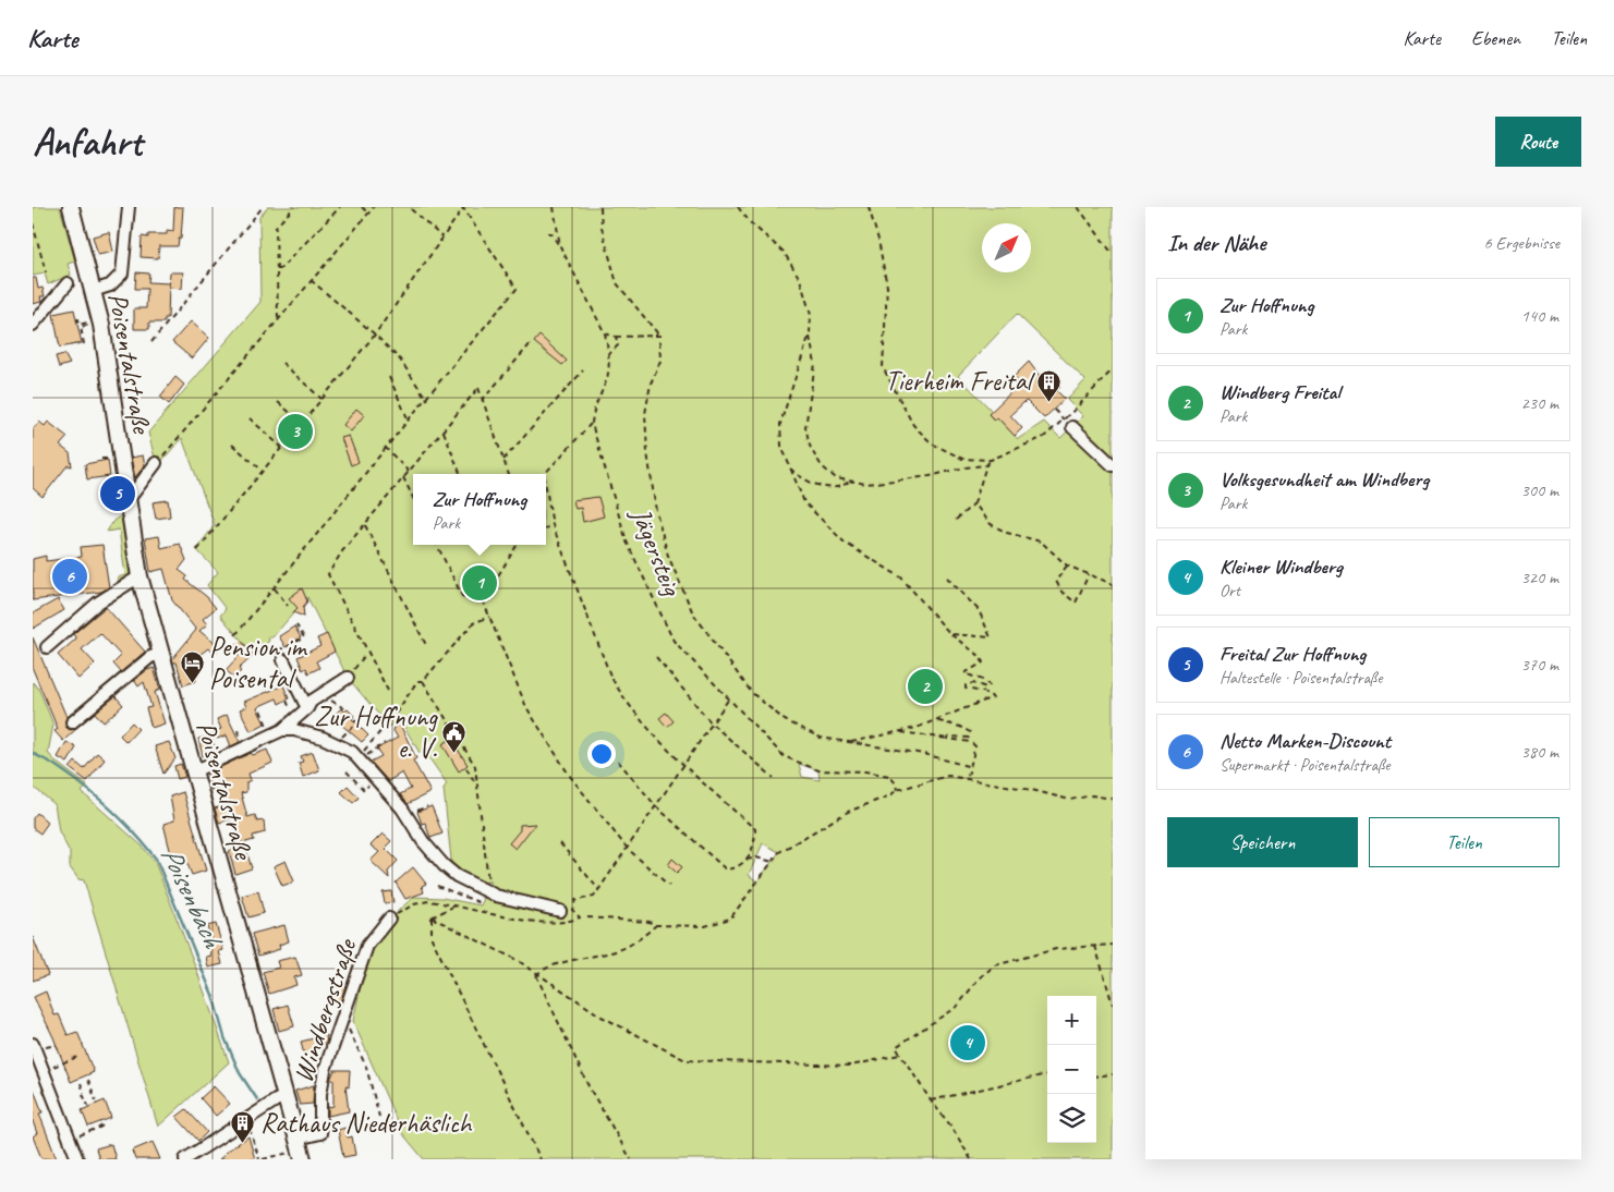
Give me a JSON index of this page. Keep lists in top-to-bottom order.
{
  "streets": {
    "main road": ["Poisentalstraße"],
    "street": ["Windbergstraße"],
    "path": ["Jägersteig"]
  },
  "crossings": [
    ["Poisentalstraße", "Windbergstraße"]
  ],
  "water": ["Poisenbach"],
  "places": {
    "building": ["Tierheim Freital", "Rathaus Niederhäslich"],
    "hotel": ["Pension im Poisental"],
    "public building": ["Zur Hoffnung e. V."]
  },
  "north": "top right",
  "page": {
    "header": "Karte",
    "nav": ["Karte", "Ebenen", "Teilen"],
    "buttons": [
      "Route",
      ["Speichern", "Teilen"]
    ],
    "title": "Anfahrt",
    "heading": ["In der Nähe", "6 Ergebnisse"],
    "list": [
      {
        "mark": "1",
        "name": "Zur Hoffnung",
        "note": "Park",
        "value": "140 m"
      },
      {
        "mark": "2",
        "name": "Windberg Freital",
        "note": "Park",
        "value": "230 m"
      },
      {
        "mark": "3",
        "name": "Volksgesundheit am Windberg",
        "note": "Park",
        "value": "300 m"
      },
      {
        "mark": "4",
        "name": "Kleiner Windberg",
        "note": "Ort",
        "value": "320 m"
      },
      {
        "mark": "5",
        "name": "Freital Zur Hoffnung",
        "note": "Haltestelle · Poisentalstraße",
        "value": "370 m"
      },
      {
        "mark": "6",
        "name": "Netto Marken-Discount",
        "note": "Supermarkt · Poisentalstraße",
        "value": "380 m"
      }
    ],
    "pins": [
      "3",
      "5",
      "6",
      "1",
      "2",
      "4"
    ],
    "popup": ["Zur Hoffnung", "Park"],
    "map_buttons": ["+", "−"]
  }
}
